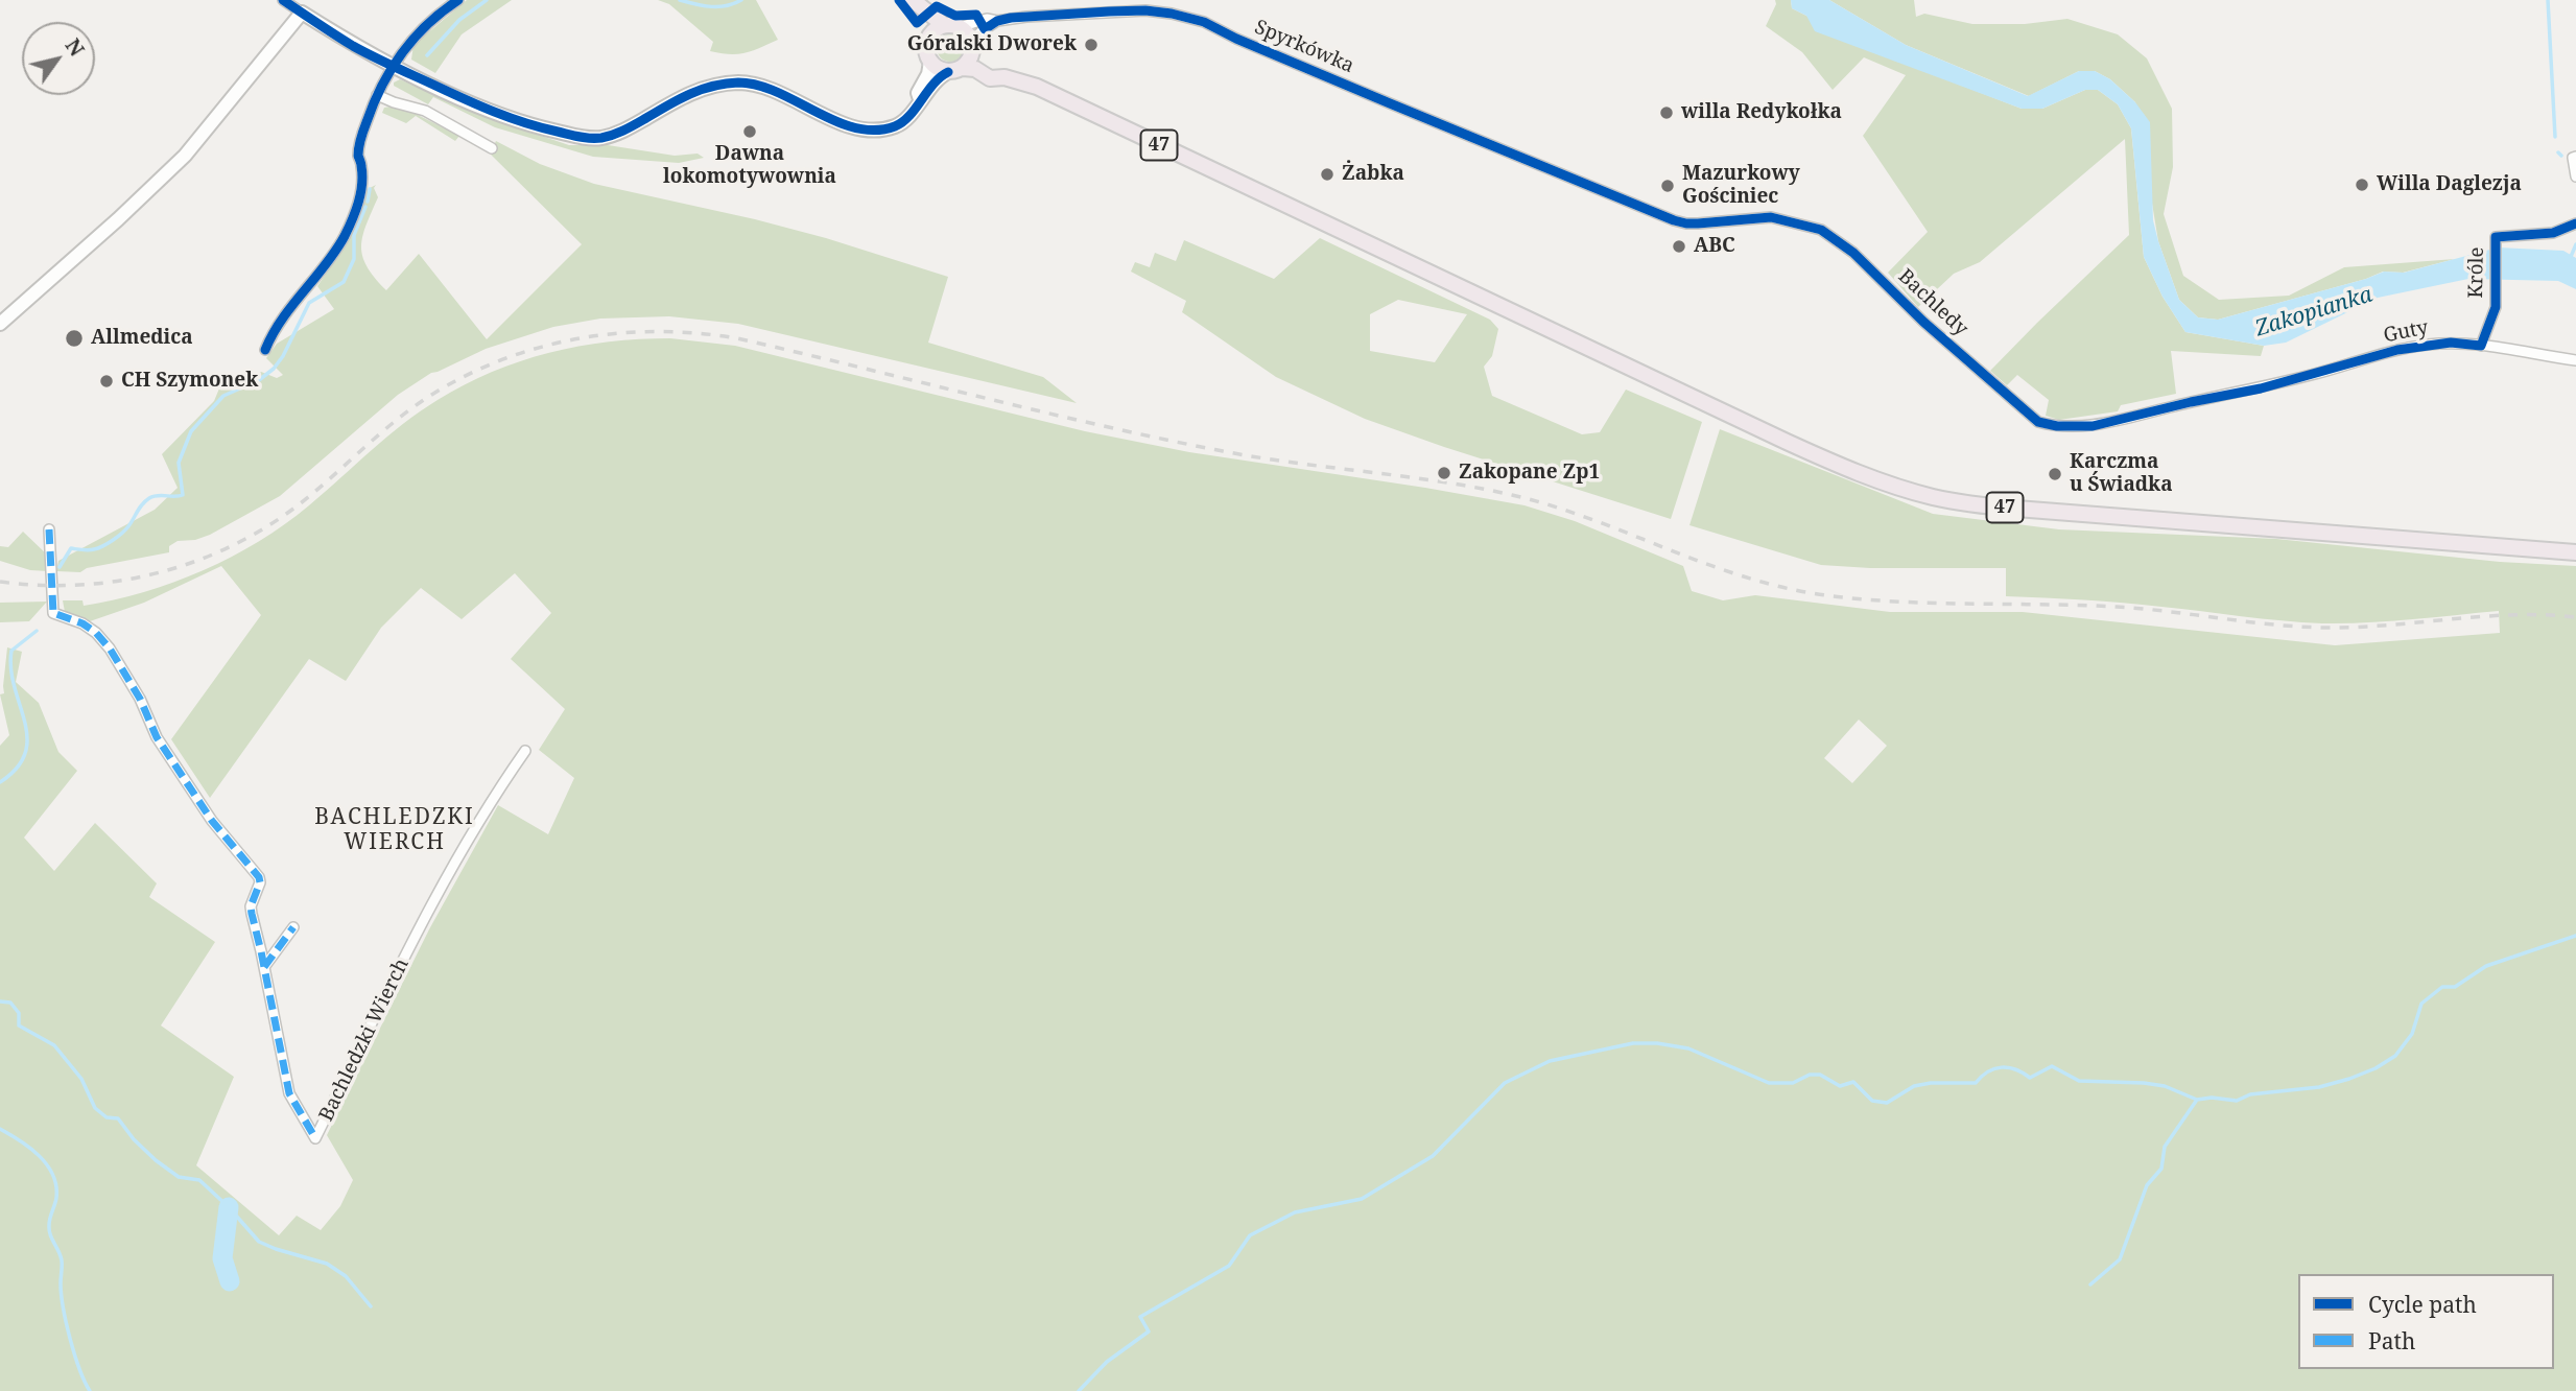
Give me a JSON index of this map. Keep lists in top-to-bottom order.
{
  "streets": {
    "main road": ["47"],
    "street": [
      "Spyrkówka",
      "Króle",
      "Bachledy",
      "Guty",
      "Bachledzki Wierch"
    ]
  },
  "crossings": [
    ["Spyrkówka", "47"],
    ["Spyrkówka", "Bachledy"],
    ["Króle", "Guty"],
    ["Bachledy", "Guty"]
  ],
  "districts": ["BACHLEDZKI WIERCH"],
  "water": ["Zakopianka"],
  "places": [
    "Góralski Dworek",
    "willa Redykołka",
    "Dawna lokomotywownia",
    "Żabka",
    "Willa Daglezja",
    "Mazurkowy Gościniec",
    "ABC",
    "Allmedica",
    "CH Szymonek",
    "Zakopane Zp1",
    "Karczma u Świadka"
  ],
  "legend": ["Cycle path", "Path"],
  "north": "top right"
}
